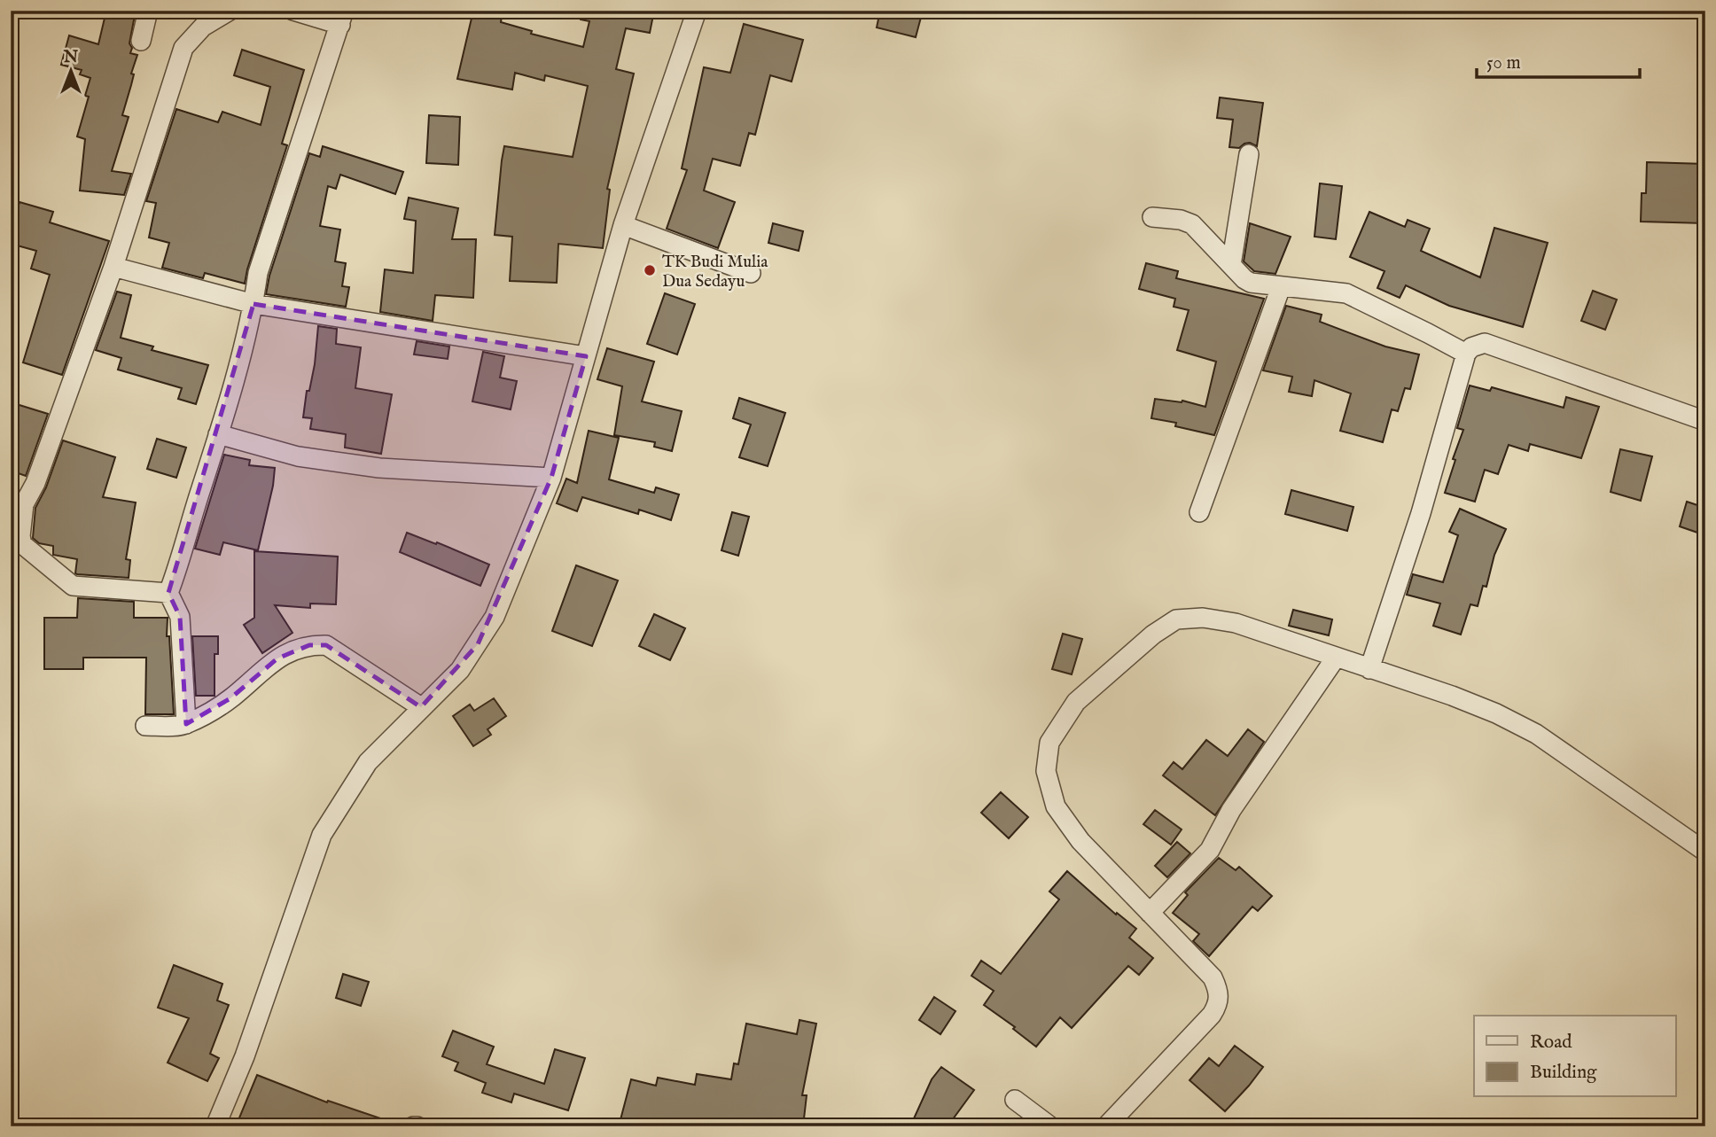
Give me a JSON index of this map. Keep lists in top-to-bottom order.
{
  "places": ["TK Budi Mulia Dua Sedayu"],
  "legend": ["Road", "Building"],
  "scale_bar": "50 m",
  "north": "top"
}
